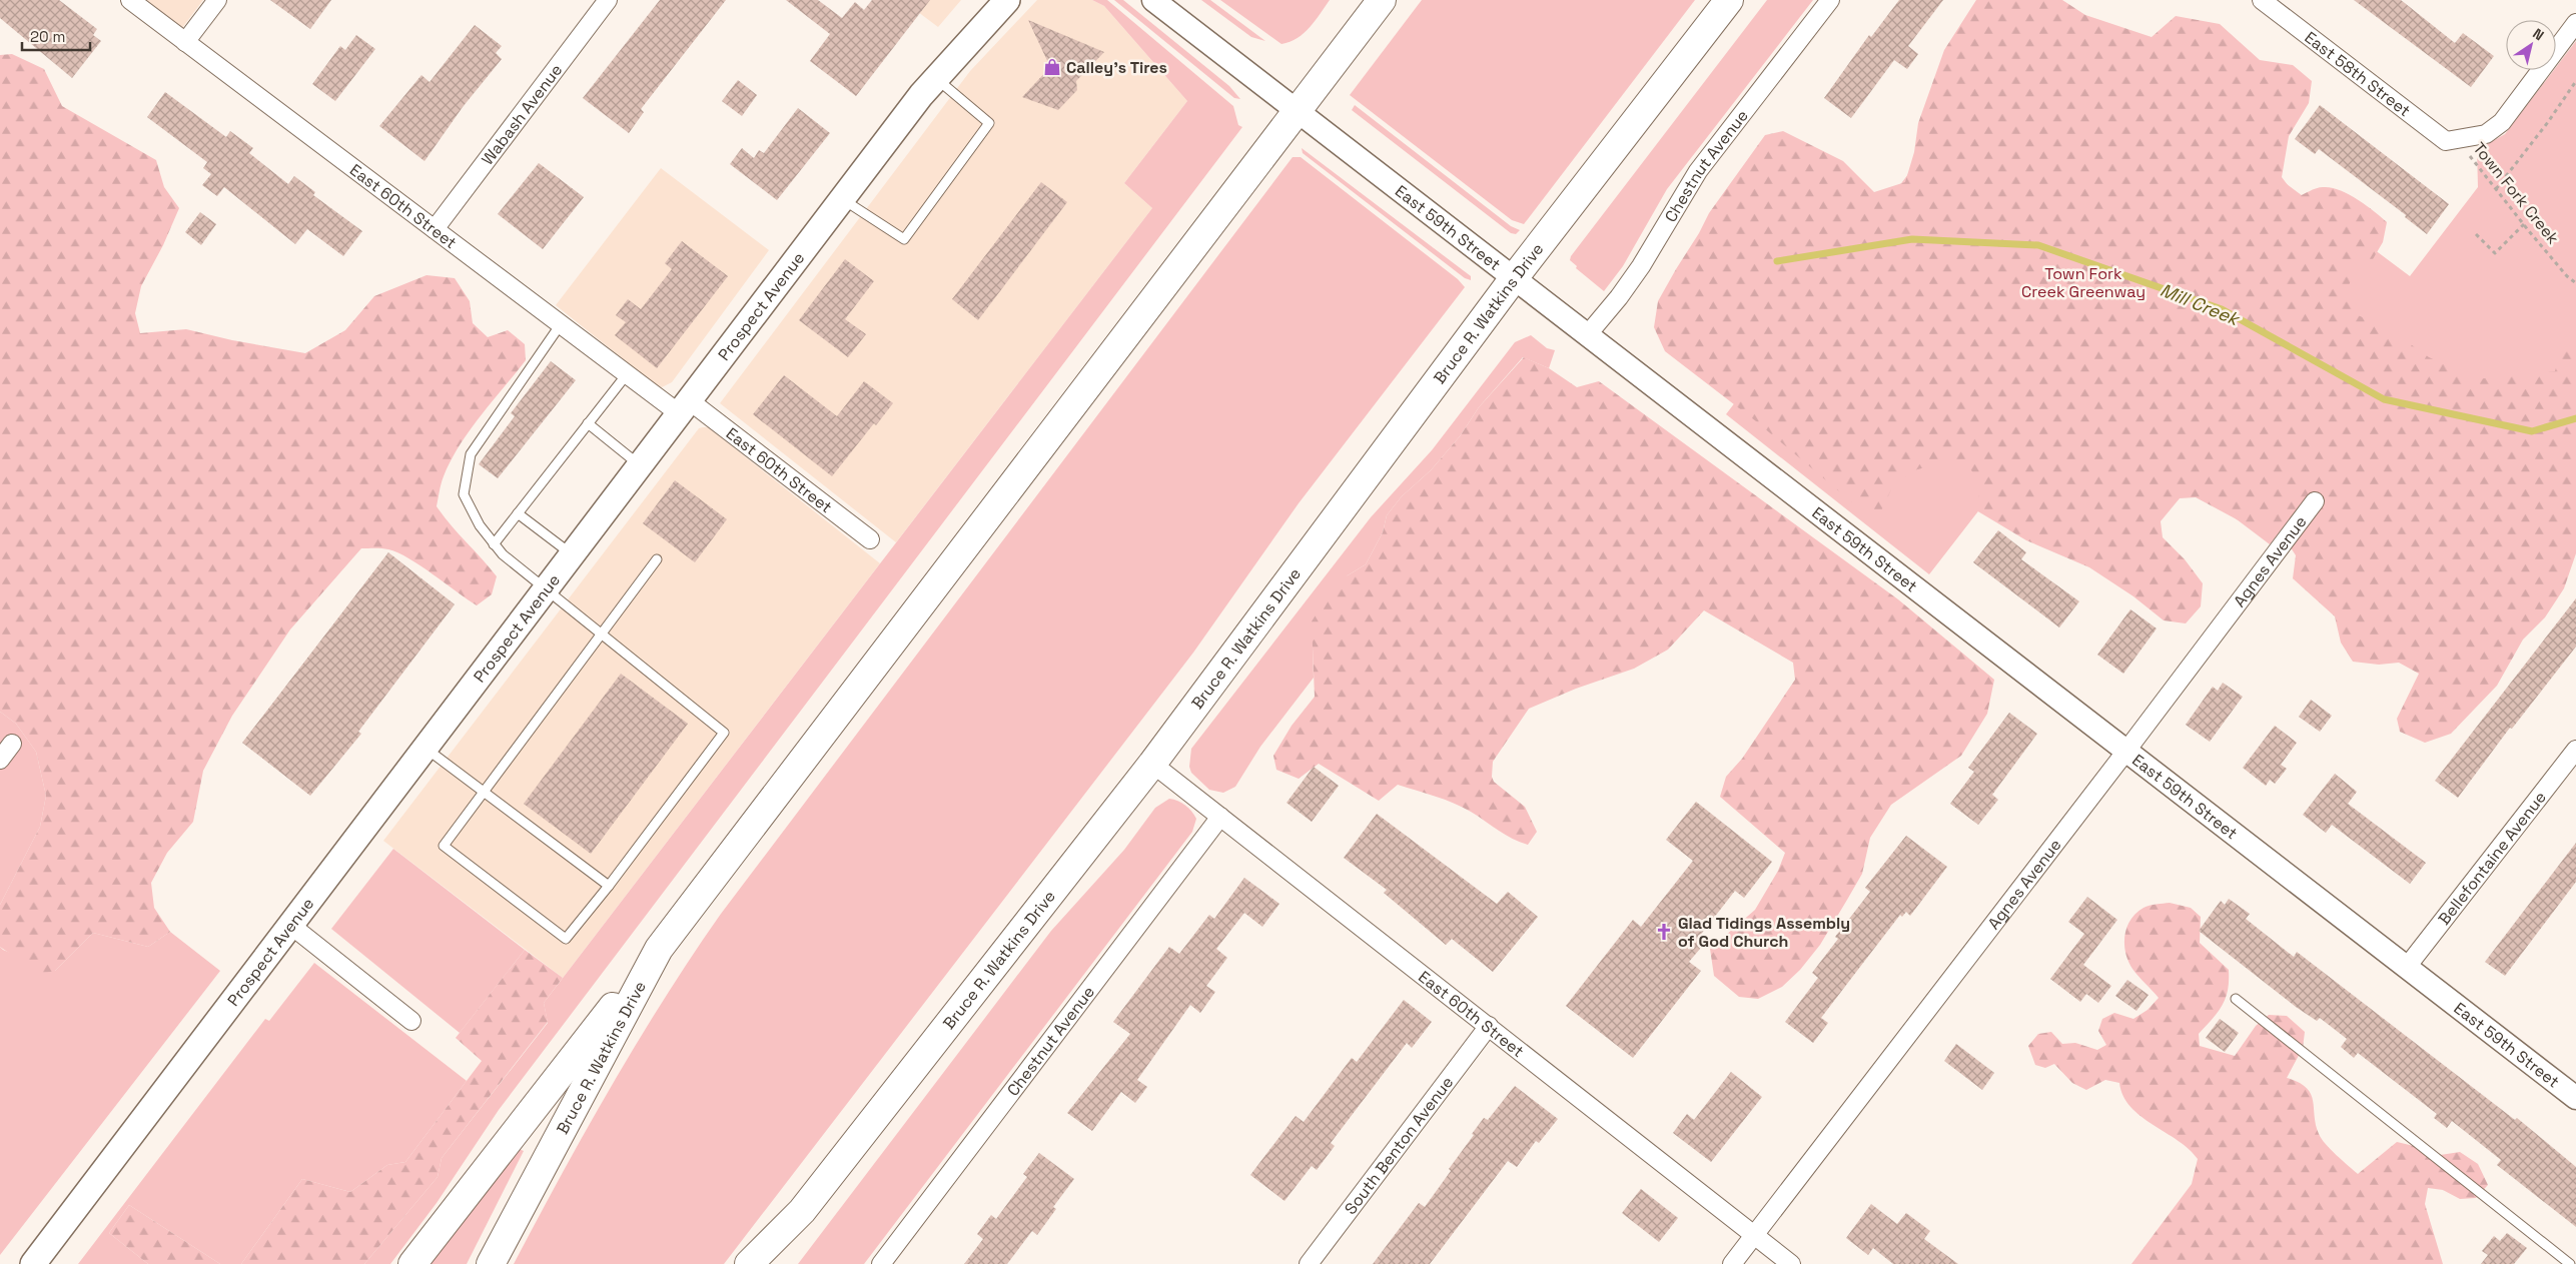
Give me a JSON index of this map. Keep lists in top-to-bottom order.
{
  "streets": {
    "highway": ["Bruce R. Watkins Drive"],
    "main road": ["Prospect Avenue"],
    "street": [
      "East 58th Street",
      "Wabash Avenue",
      "Chestnut Avenue",
      "East 60th Street",
      "East 59th Street",
      "Agnes Avenue",
      "Bellefontaine Avenue",
      "South Benton Avenue"
    ],
    "path": ["Town Fork Creek"]
  },
  "crossings": [
    ["East 58th Street", "Town Fork Creek"],
    ["Wabash Avenue", "East 60th Street"],
    ["Chestnut Avenue", "East 60th Street"],
    ["Chestnut Avenue", "East 59th Street"],
    ["East 60th Street", "Prospect Avenue"],
    ["East 60th Street", "Bruce R. Watkins Drive"],
    ["East 60th Street", "Agnes Avenue"],
    ["East 60th Street", "South Benton Avenue"],
    ["East 59th Street", "Bruce R. Watkins Drive"],
    ["East 59th Street", "Agnes Avenue"],
    ["East 59th Street", "Bellefontaine Avenue"]
  ],
  "water": ["Mill Creek"],
  "parks": ["Town Fork Creek Greenway"],
  "places": {
    "shop": ["Calley's Tires"],
    "church": ["Glad Tidings Assembly of God Church"]
  },
  "scale_bar": "20 m",
  "north": "top right"
}
